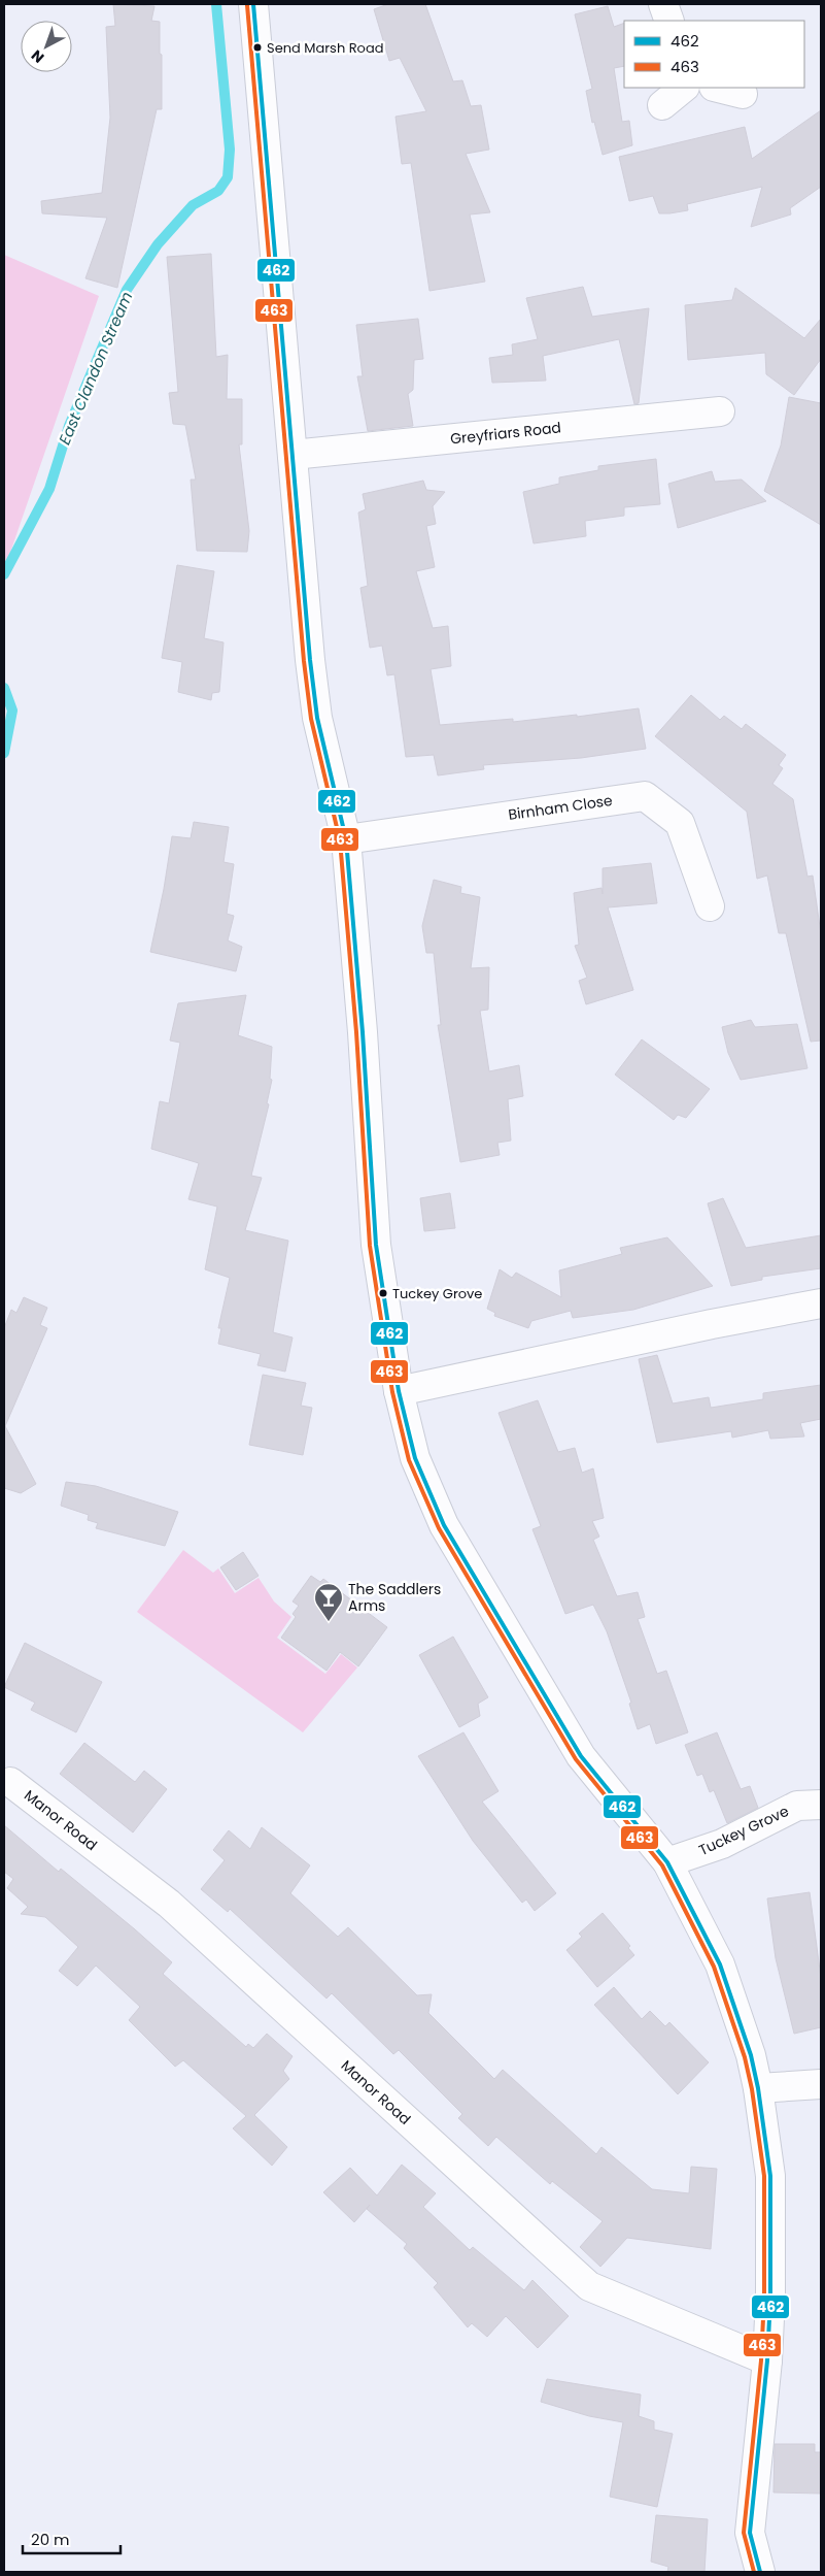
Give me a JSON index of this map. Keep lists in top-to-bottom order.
{
  "streets": {
    "main road": [
      "Greyfriars Road",
      "Birnham Close",
      "Manor Road",
      "Tuckey Grove"
    ]
  },
  "water": ["East Clandon Stream"],
  "places": {
    "other": ["Send Marsh Road", "Tuckey Grove"],
    "bar": ["The Saddlers Arms"]
  },
  "lines": ["transit line 462", "transit line 463"],
  "legend": ["462", "463"],
  "scale_bar": "20 m",
  "north": "bottom left"
}
